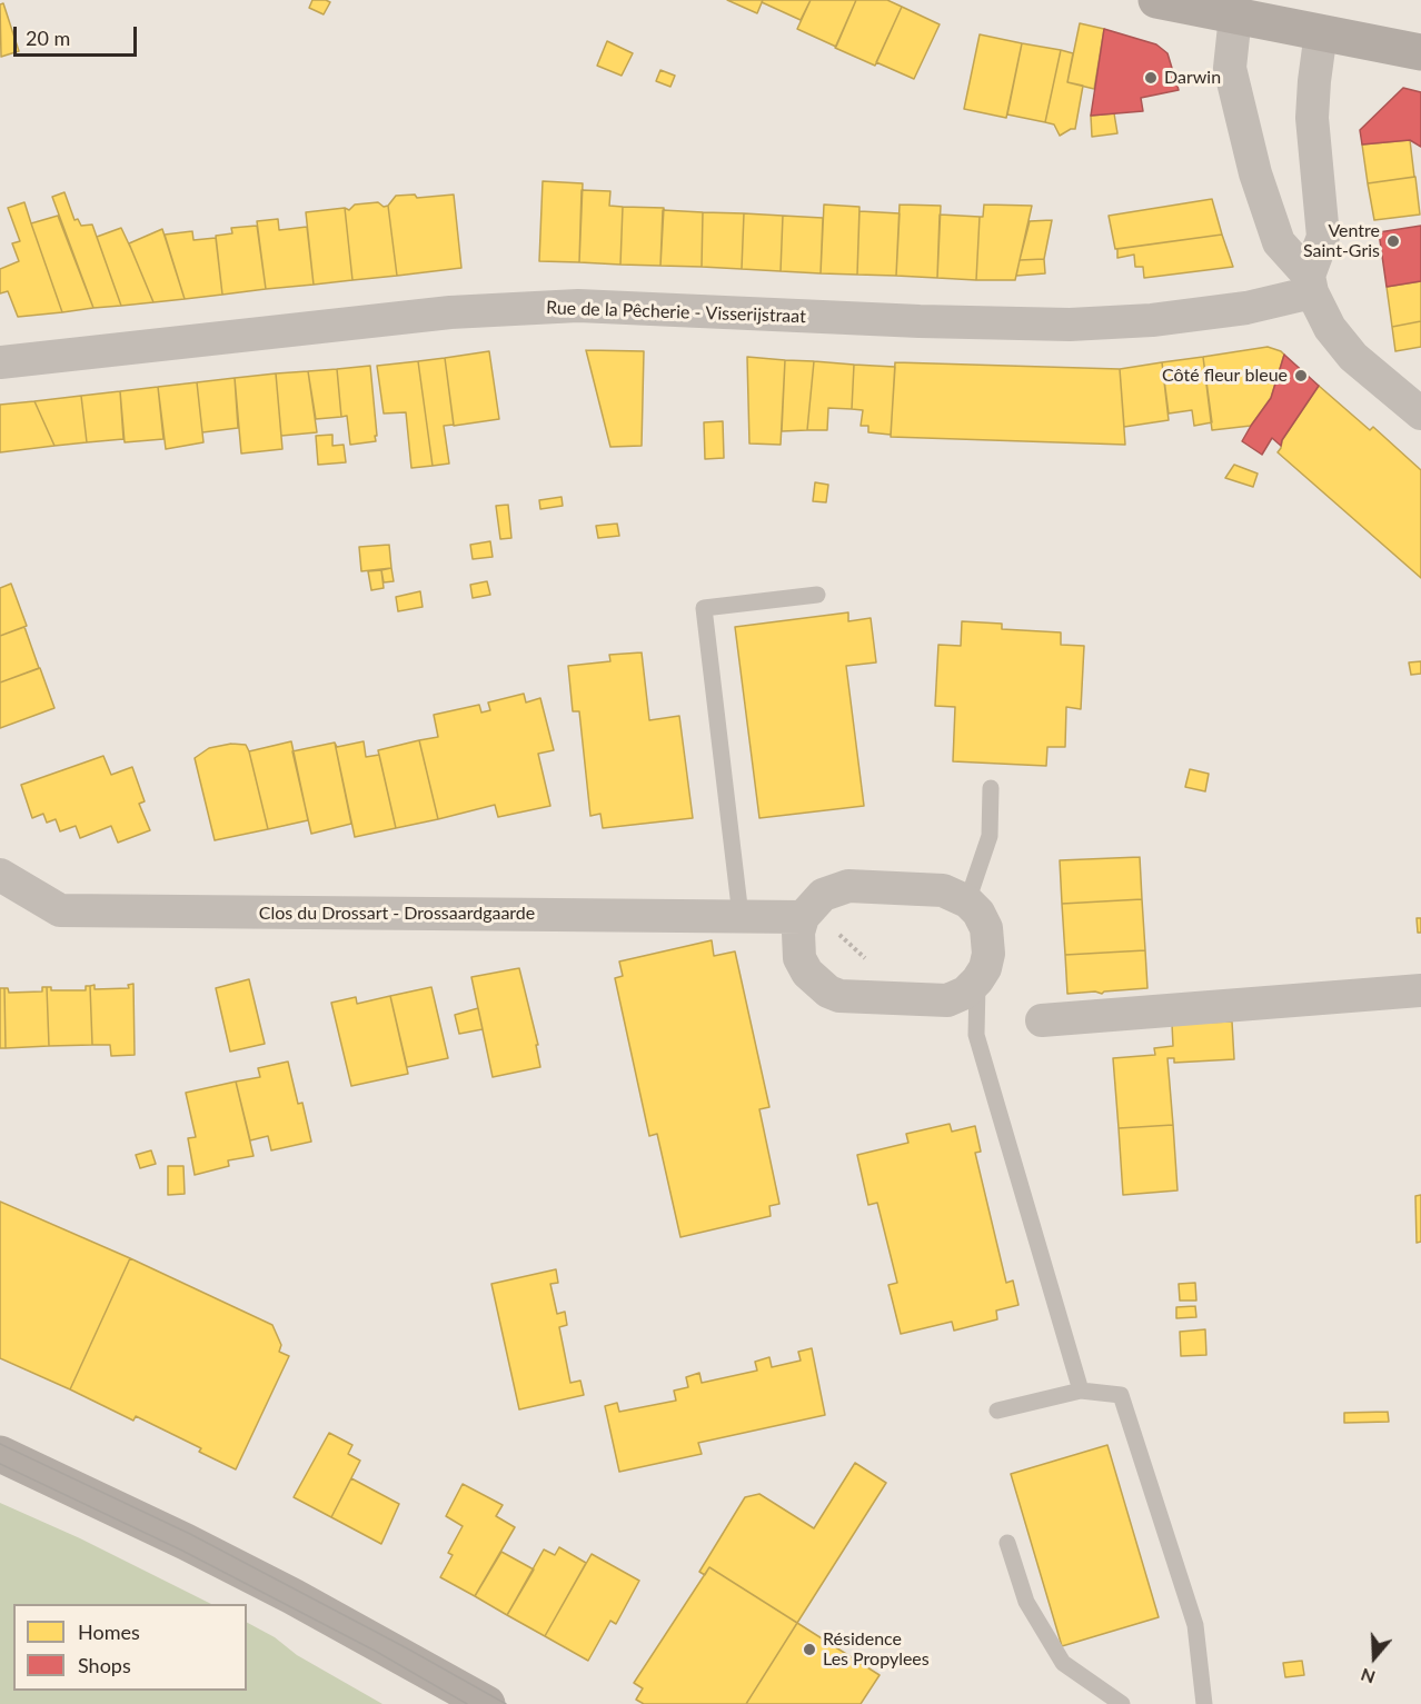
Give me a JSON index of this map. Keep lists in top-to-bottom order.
{
  "streets": {
    "street": ["Rue de la Pêcherie - Visserijstraat", "Clos du Drossart - Drossaardgaarde"]
  },
  "places": [
    "Darwin",
    "Ventre Saint-Gris",
    "Côté fleur bleue",
    "Résidence Les Propylees"
  ],
  "legend": ["Homes", "Shops"],
  "scale_bar": "20 m",
  "north": "bottom"
}
